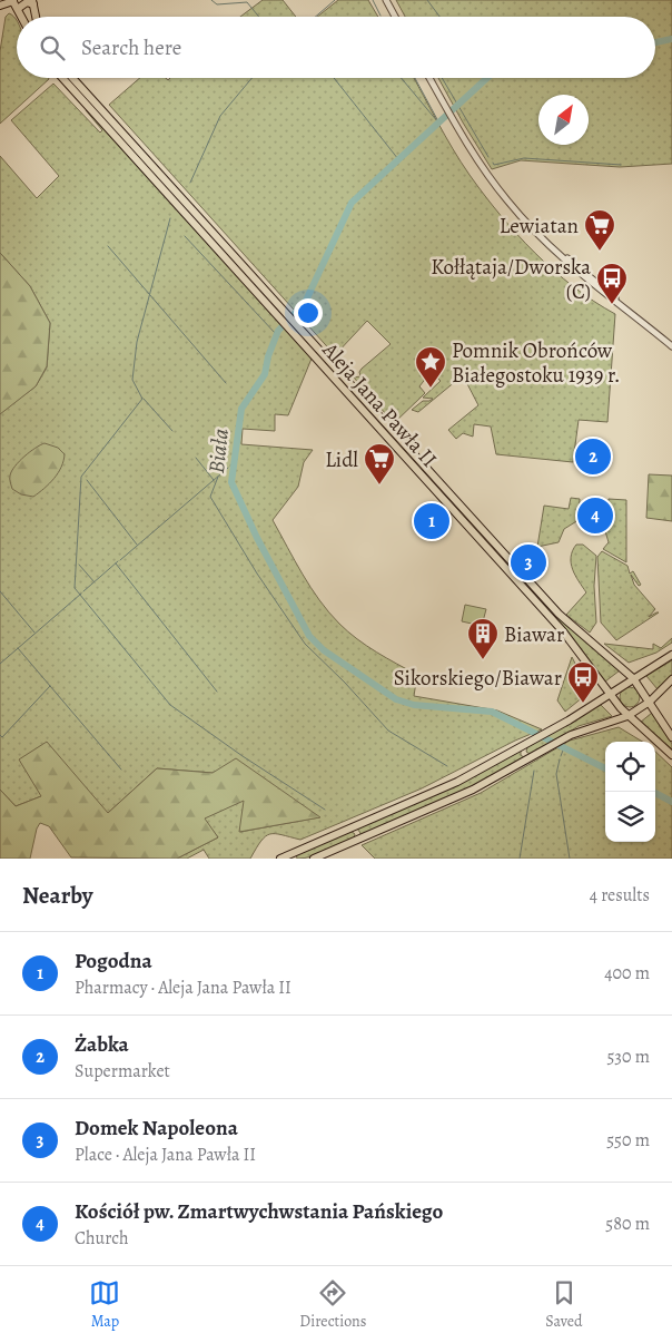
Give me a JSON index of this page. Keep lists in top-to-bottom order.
{
  "streets": {
    "main road": ["Aleja Jana Pawła II"]
  },
  "water": ["Biała"],
  "places": {
    "supermarket": ["Lewiatan", "Lidl"],
    "bus stop": ["Kołłątaja/Dworska (C)", "Sikorskiego/Biawar"],
    "place": ["Pomnik Obrońców Białegostoku 1939 r."],
    "building": ["Biawar"]
  },
  "north": "top right",
  "page": {
    "search": "Search here",
    "pins": [
      "2",
      "4",
      "1",
      "3"
    ],
    "heading": ["Nearby", "4 results"],
    "list": [
      {
        "mark": "1",
        "name": "Pogodna",
        "note": "Pharmacy · Aleja Jana Pawła II",
        "value": "400 m"
      },
      {
        "mark": "2",
        "name": "Żabka",
        "note": "Supermarket",
        "value": "530 m"
      },
      {
        "mark": "3",
        "name": "Domek Napoleona",
        "note": "Place · Aleja Jana Pawła II",
        "value": "550 m"
      },
      {
        "mark": "4",
        "name": "Kościół pw. Zmartwychwstania Pańskiego",
        "note": "Church",
        "value": "580 m"
      }
    ],
    "nav": ["Map", "Directions", "Saved"]
  }
}
